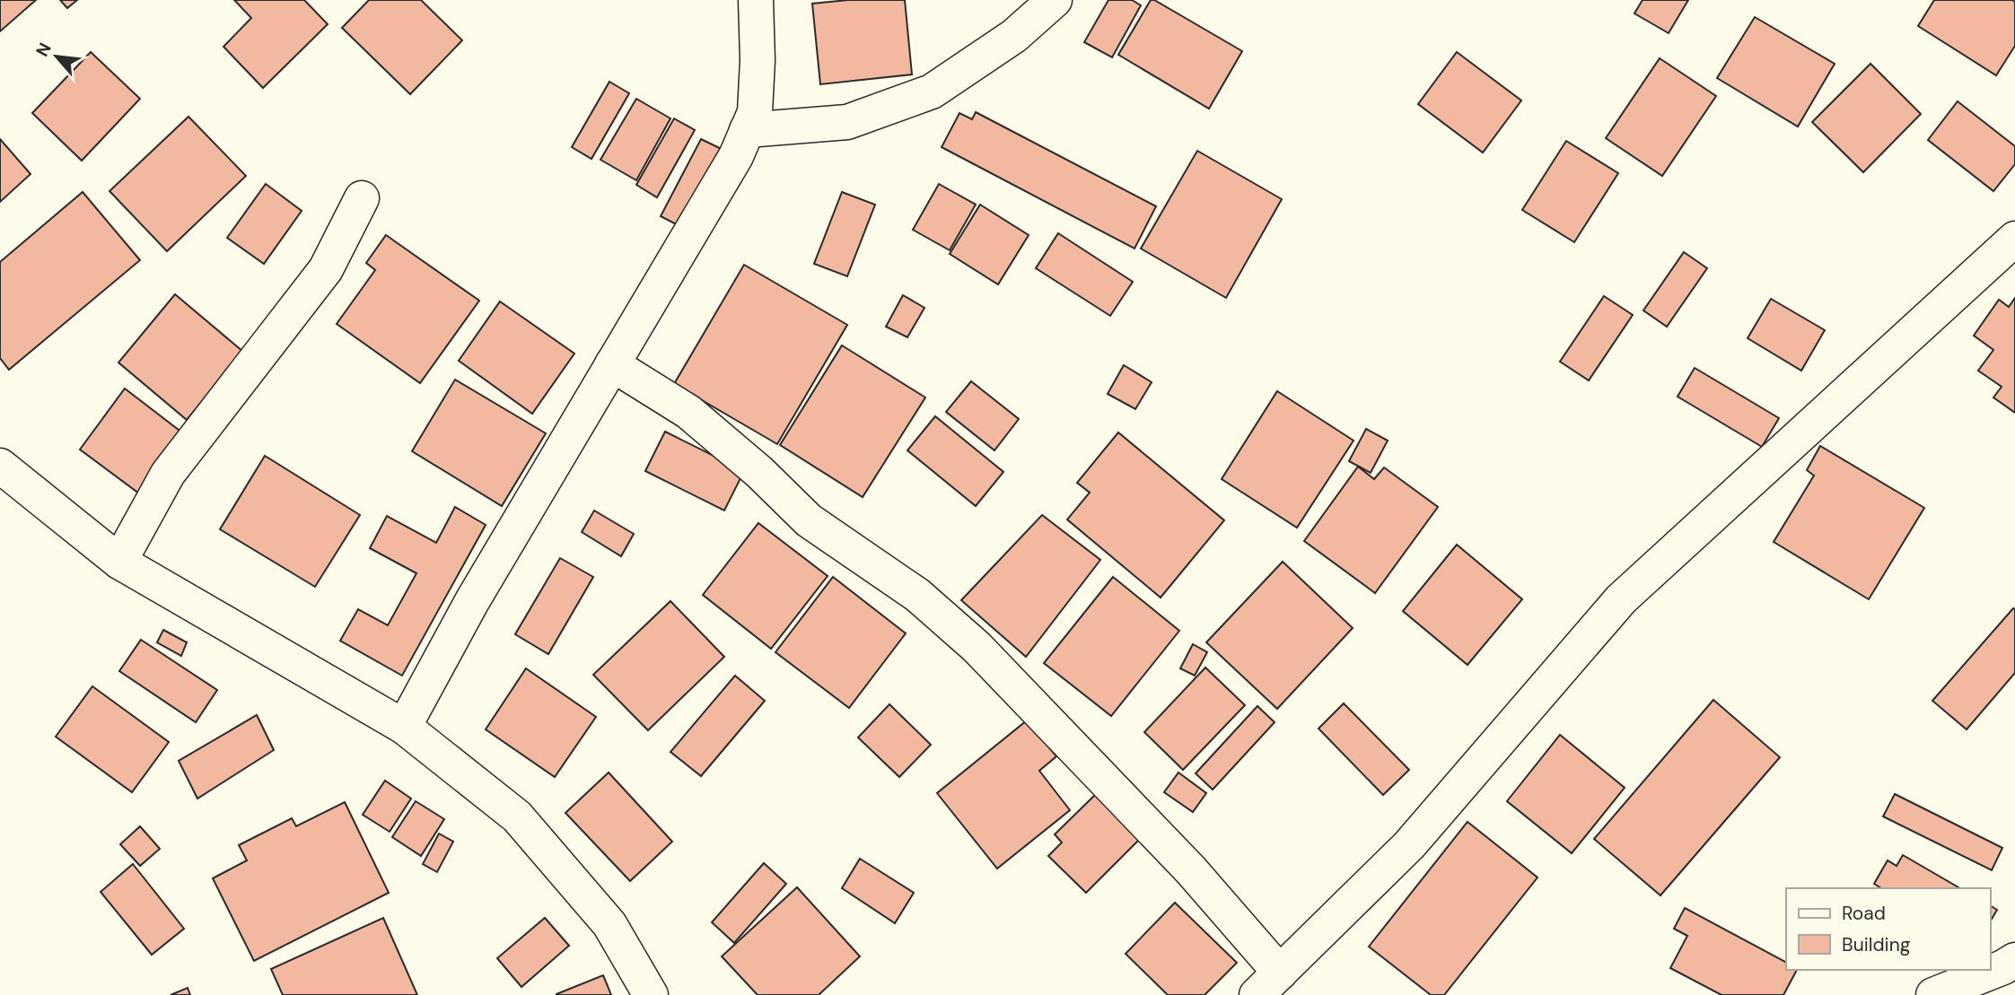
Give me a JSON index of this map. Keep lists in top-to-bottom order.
{
  "legend": ["Road", "Building"],
  "north": "top left"
}
